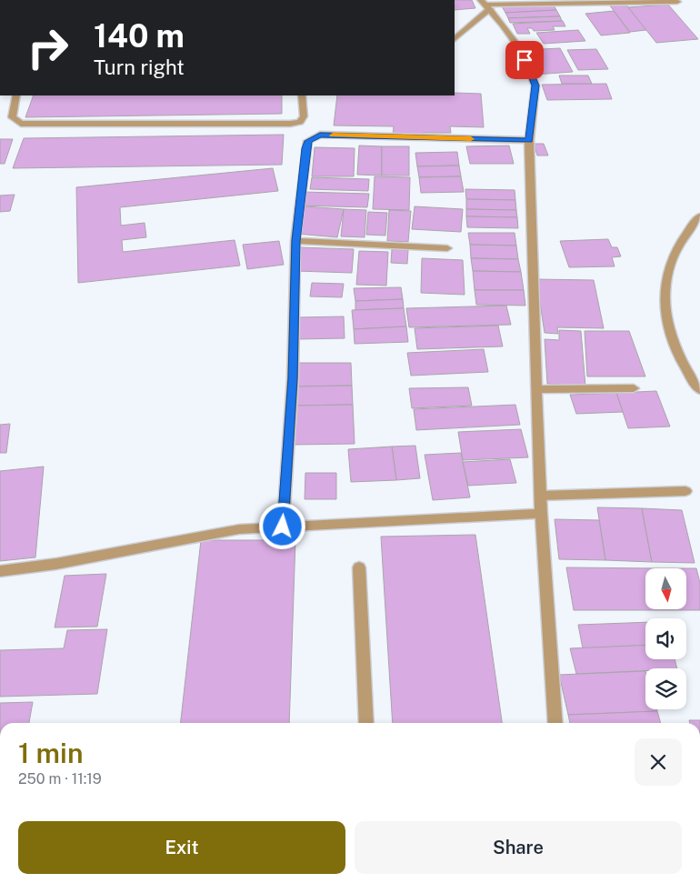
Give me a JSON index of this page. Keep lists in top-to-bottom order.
{
  "north": "bottom",
  "page": {
    "turn": ["140 m", "Turn right"],
    "heading": ["1 min", "250 m · 11:19"],
    "buttons": ["Exit", "Share"]
  }
}
